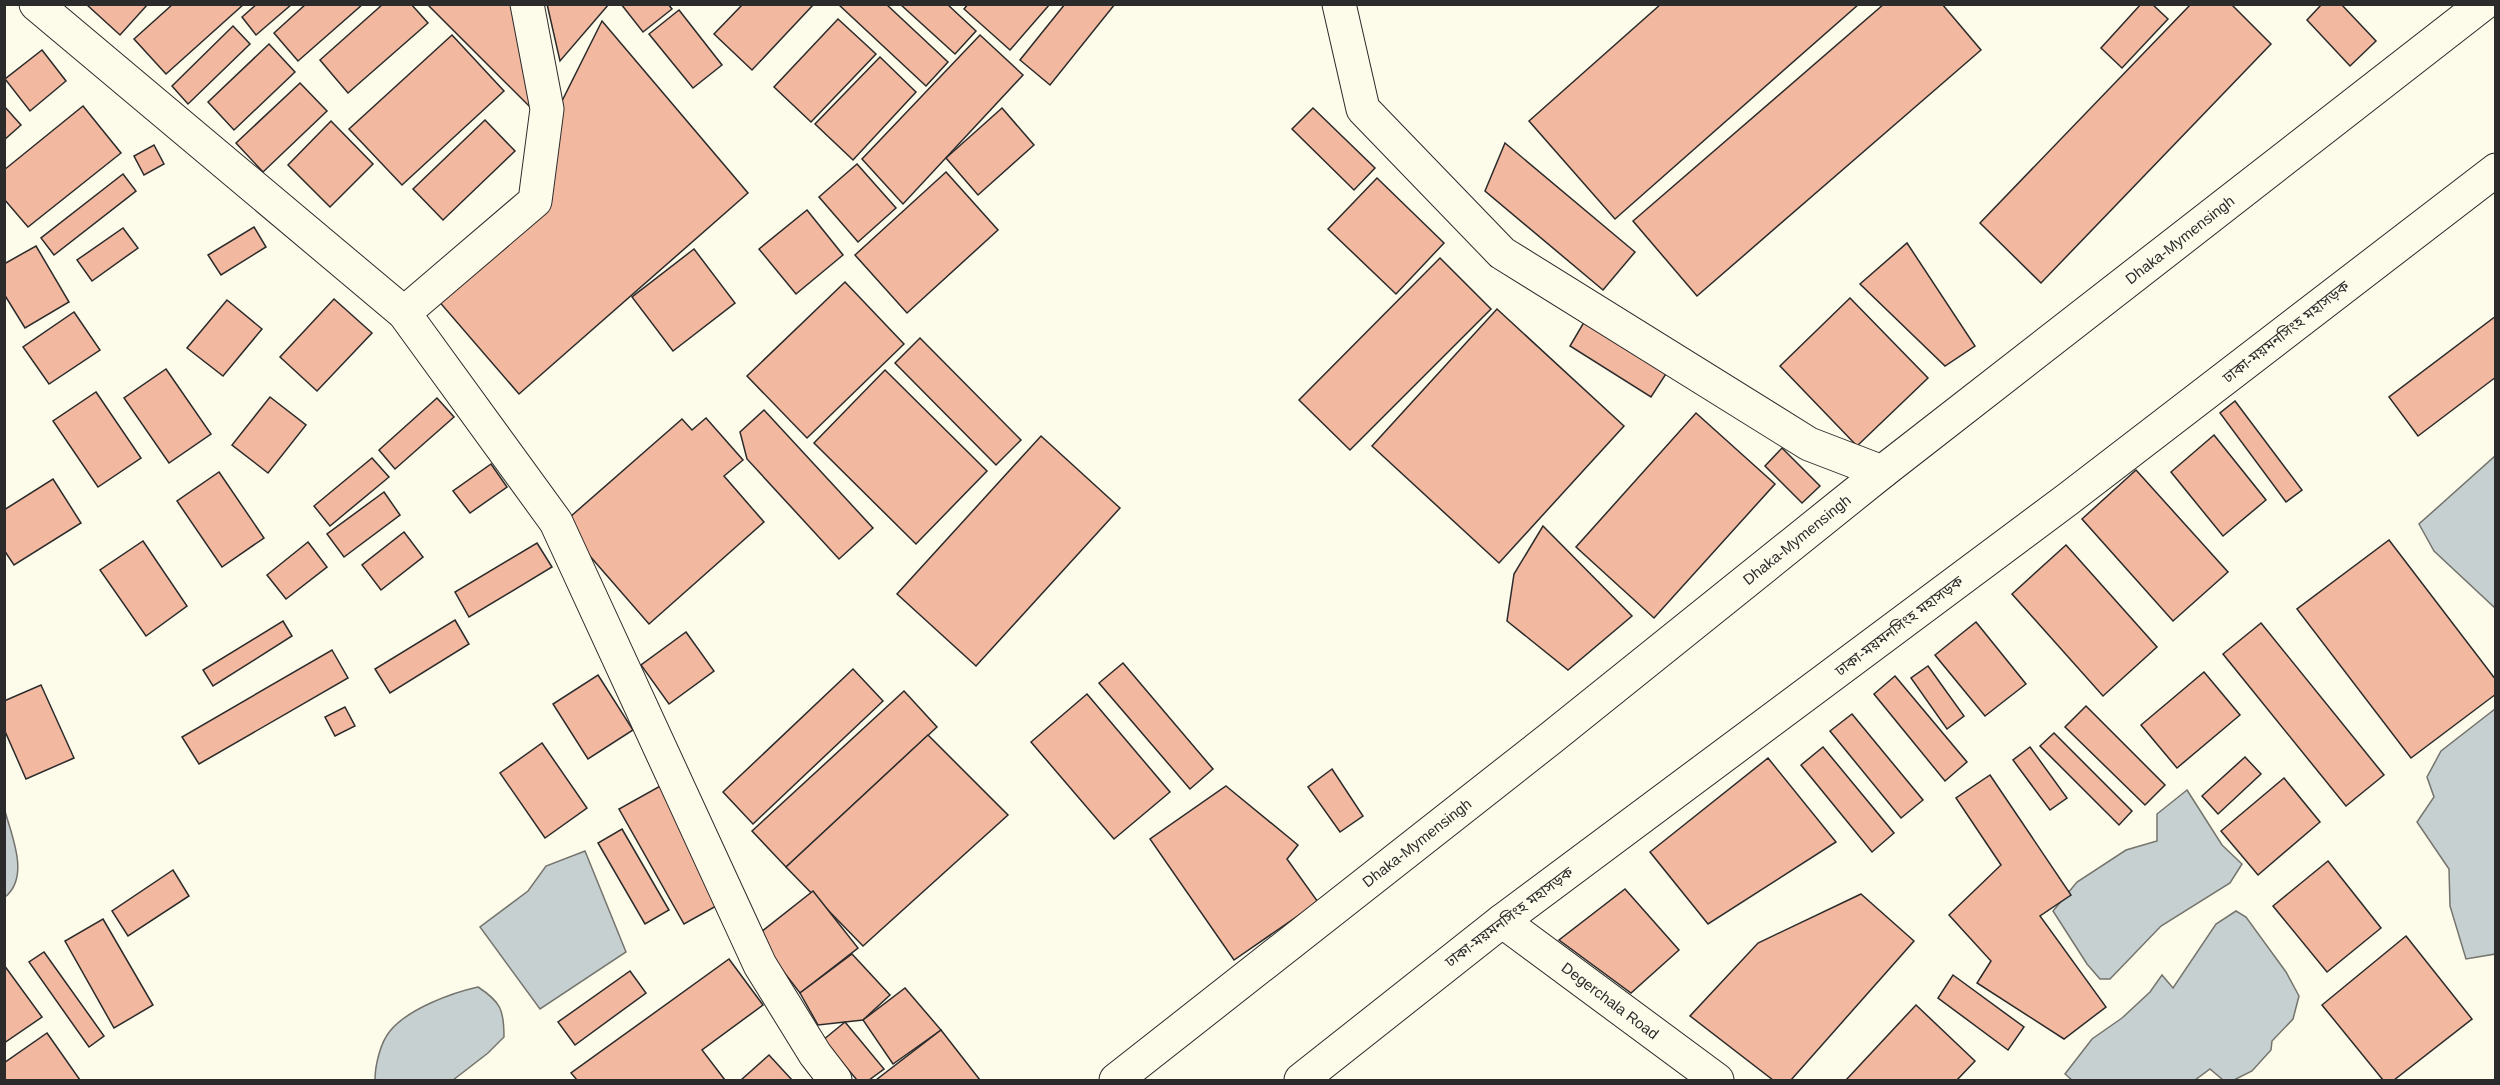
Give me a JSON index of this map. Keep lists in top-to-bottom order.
{
  "streets": {
    "main road": ["Dhaka-Mymensingh", "ঢাকা-ময়মনসিংহ মহাসড়ক", "Degerchala Road"]
  },
  "crossings": [
    ["ঢাকা-ময়মনসিংহ মহাসড়ক", "Degerchala Road"]
  ]
}
